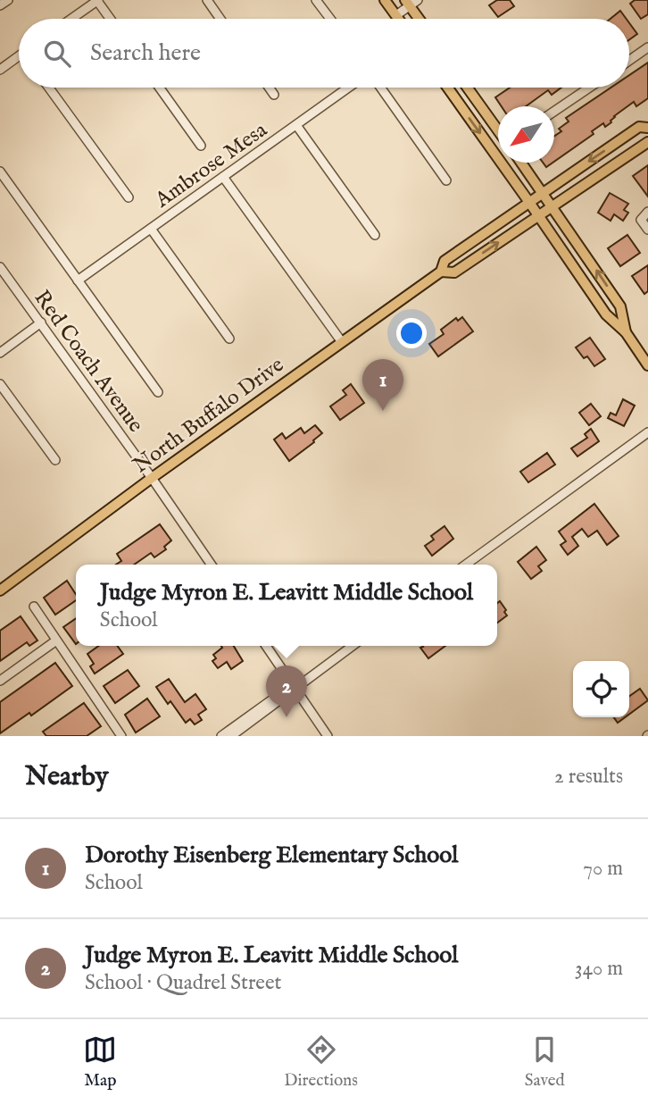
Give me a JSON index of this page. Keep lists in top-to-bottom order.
{
  "streets": {
    "main road": ["North Buffalo Drive"],
    "street": ["Ambrose Mesa", "Red Coach Avenue"]
  },
  "crossings": [
    ["Red Coach Avenue", "North Buffalo Drive"]
  ],
  "north": "bottom left",
  "page": {
    "search": "Search here",
    "pins": ["1", "2"],
    "popup": ["Judge Myron E. Leavitt Middle School", "School"],
    "heading": ["Nearby", "2 results"],
    "list": [
      {
        "mark": "1",
        "name": "Dorothy Eisenberg Elementary School",
        "note": "School",
        "value": "70 m"
      },
      {
        "mark": "2",
        "name": "Judge Myron E. Leavitt Middle School",
        "note": "School · Quadrel Street",
        "value": "340 m"
      }
    ],
    "nav": ["Map", "Directions", "Saved"]
  }
}
